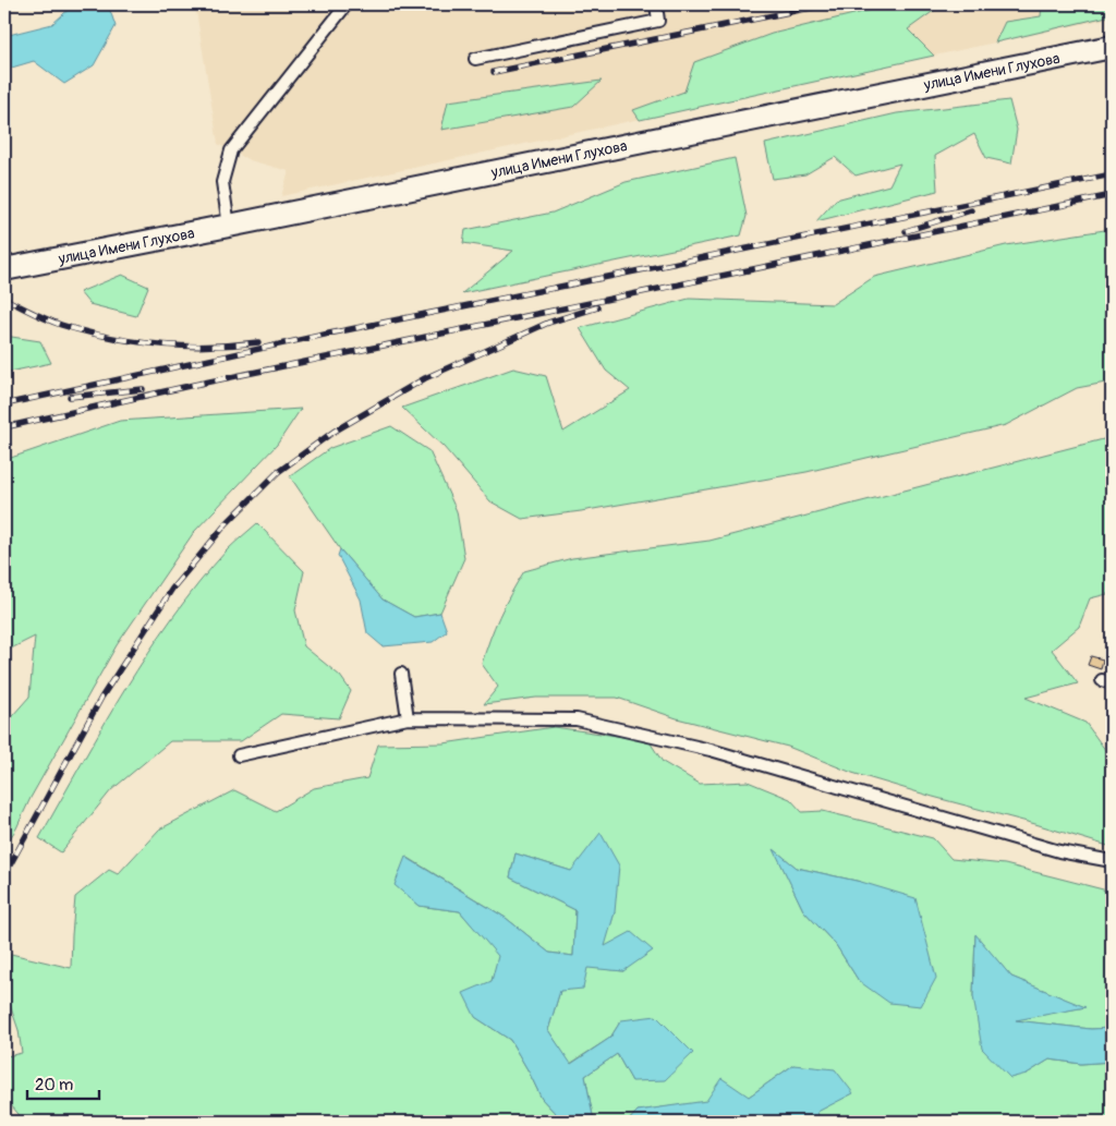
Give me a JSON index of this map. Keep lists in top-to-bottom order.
{
  "streets": {
    "street": ["улица Имени Глухова"]
  },
  "scale_bar": "20 m"
}
